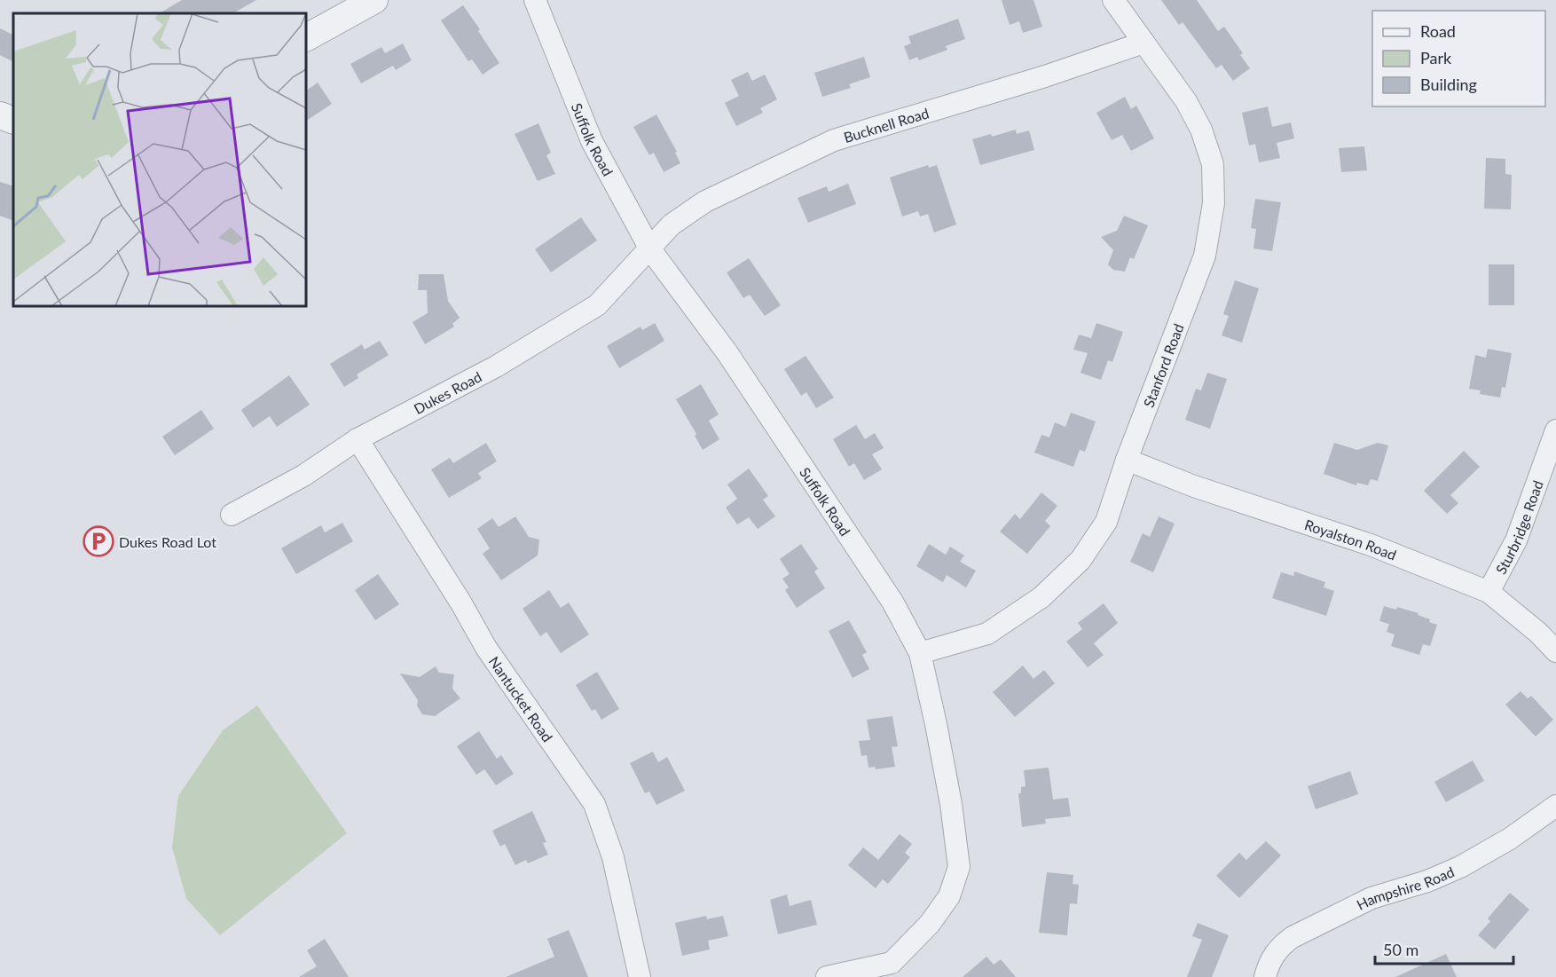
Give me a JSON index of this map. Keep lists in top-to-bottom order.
{
  "streets": {
    "street": [
      "Bucknell Road",
      "Suffolk Road",
      "Stanford Road",
      "Dukes Road",
      "Sturbridge Road",
      "Royalston Road",
      "Nantucket Road",
      "Hampshire Road"
    ]
  },
  "crossings": [
    ["Bucknell Road", "Suffolk Road"],
    ["Bucknell Road", "Stanford Road"],
    ["Bucknell Road", "Dukes Road"],
    ["Suffolk Road", "Stanford Road"],
    ["Suffolk Road", "Dukes Road"],
    ["Stanford Road", "Royalston Road"],
    ["Dukes Road", "Nantucket Road"],
    ["Sturbridge Road", "Royalston Road"]
  ],
  "places": {
    "parking": ["Dukes Road Lot"]
  },
  "legend": ["Road", "Park", "Building"],
  "scale_bar": "50 m"
}
